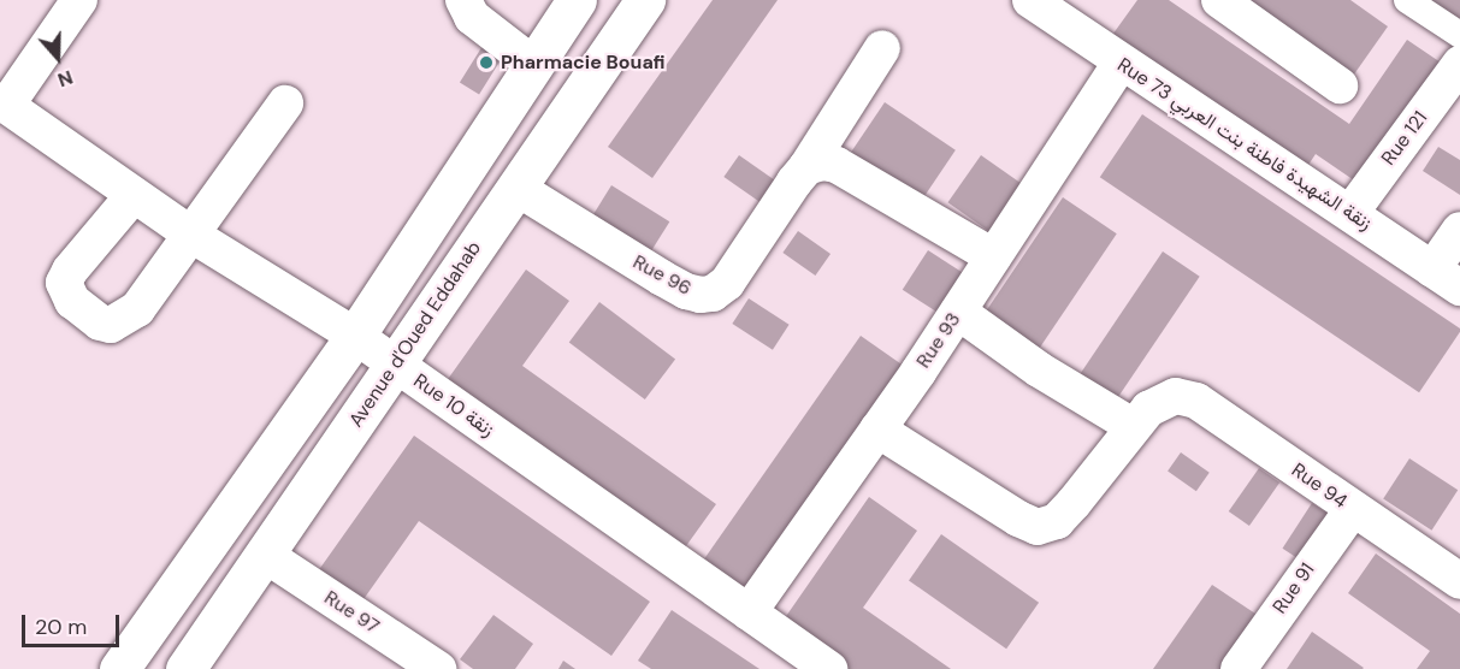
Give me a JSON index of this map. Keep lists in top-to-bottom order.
{
  "streets": {
    "street": [
      "Rue 121",
      "Rue 73 زنقة الشهيدة فاطنة بنت العربي",
      "Rue 96",
      "Avenue d'Oued Eddahab",
      "Rue 93",
      "Rue 10 زنقة",
      "Rue 94",
      "Rue 91",
      "Rue 97"
    ]
  },
  "crossings": [
    ["Rue 121", "Rue 73 زنقة الشهيدة فاطنة بنت العربي"],
    ["Rue 73 زنقة الشهيدة فاطنة بنت العربي", "Rue 93"],
    ["Rue 96", "Avenue d'Oued Eddahab"],
    ["Avenue d'Oued Eddahab", "Rue 10 زنقة"],
    ["Avenue d'Oued Eddahab", "Rue 97"],
    ["Rue 93", "Rue 10 زنقة"],
    ["Rue 94", "Rue 91"]
  ],
  "places": ["Pharmacie Bouafi"],
  "scale_bar": "20 m",
  "north": "bottom"
}
